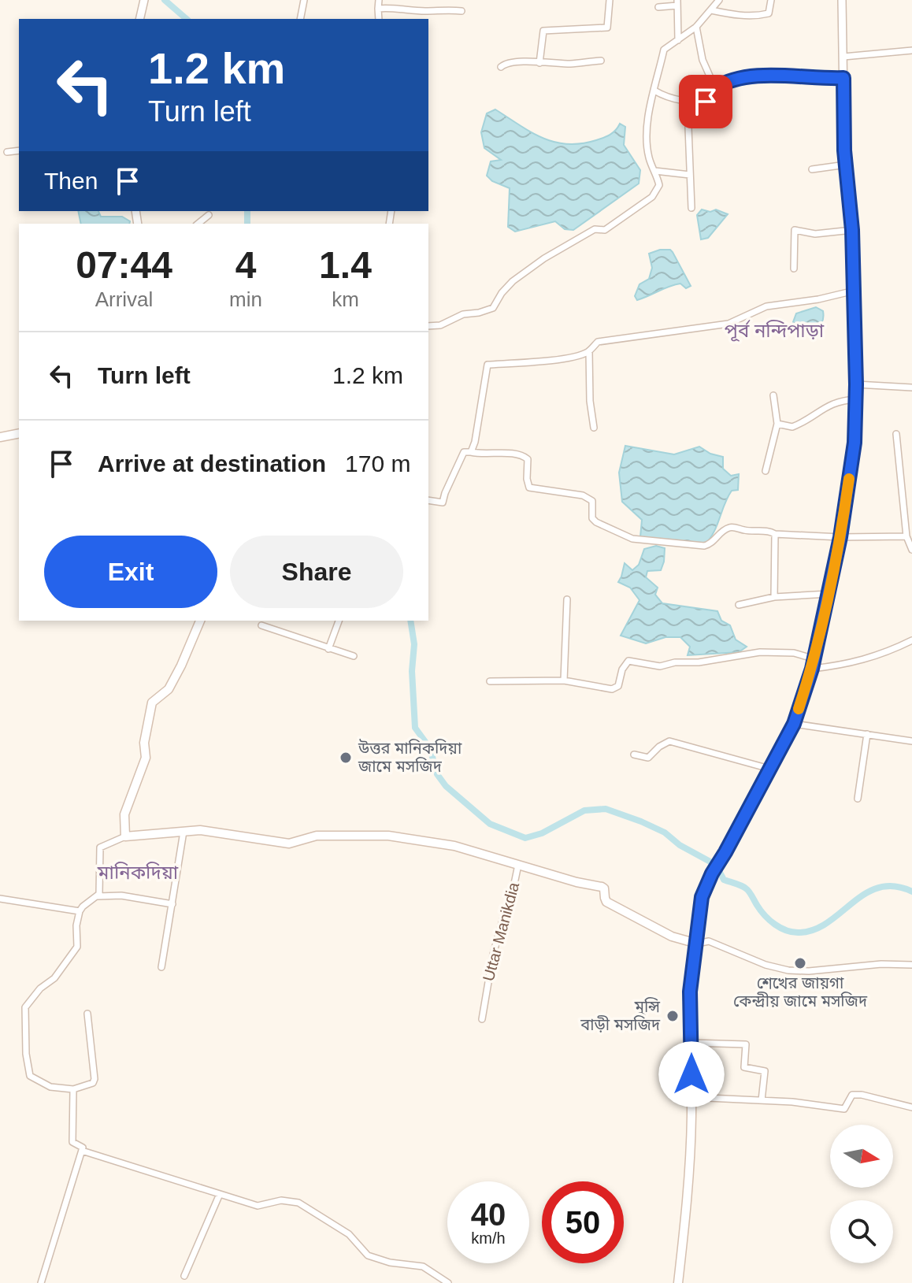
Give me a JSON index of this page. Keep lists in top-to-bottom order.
{
  "streets": {
    "main road": ["Uttar Manikdia"]
  },
  "districts": ["পূর্ব নন্দিপাড়া", "মানিকদিয়া"],
  "places": ["উত্তর মানিকদিয়া জামে মসজিদ", "শেখের জায়গা কেন্দ্রীয় জামে মসজিদ", "মুন্সি বাড়ী মসজিদ"],
  "north": "right",
  "page": {
    "turn": ["1.2 km", "Turn left"],
    "then": "Then",
    "eta": [
      "07:44",
      "Arrival",
      "4",
      "min",
      "1.4",
      "km"
    ],
    "list": [
      {
        "name": "Turn left",
        "value": "1.2 km"
      },
      {
        "name": "Arrive at destination",
        "value": "170 m"
      }
    ],
    "buttons": ["Exit", "Share"],
    "speed": "40 km/h",
    "limit": "50"
  }
}
